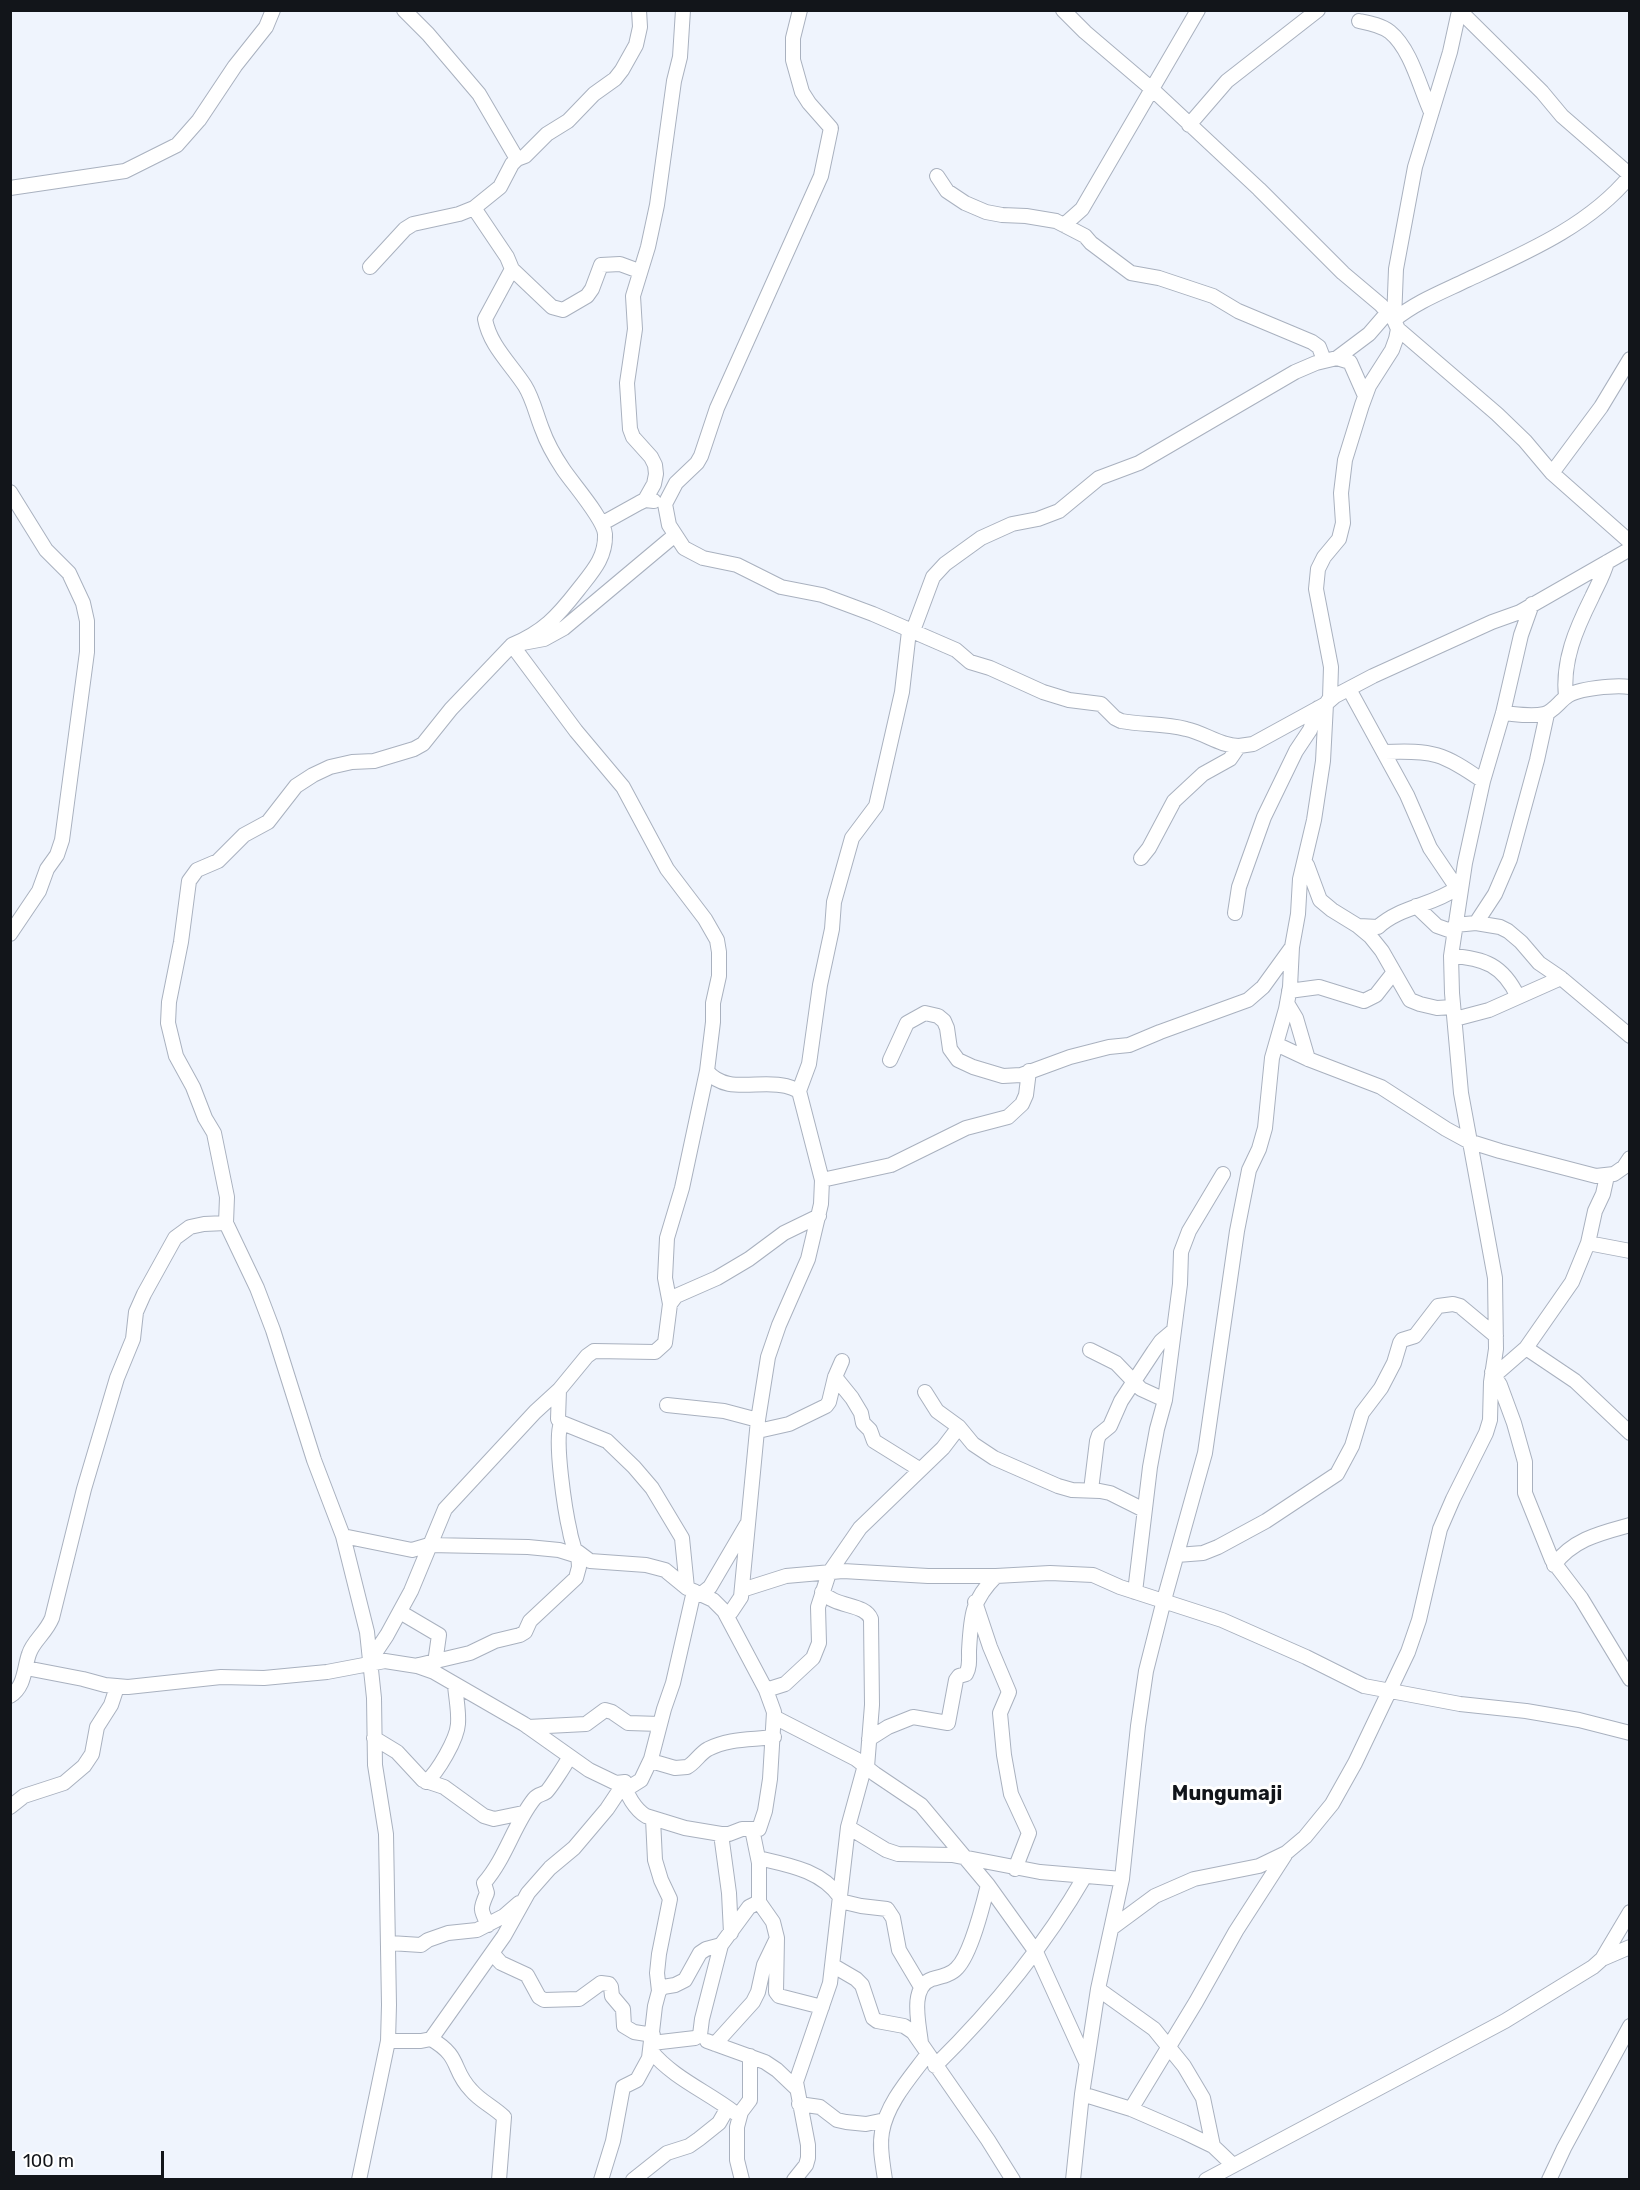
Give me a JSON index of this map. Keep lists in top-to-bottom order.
{
  "districts": ["Mungumaji"],
  "scale_bar": "100 m"
}
